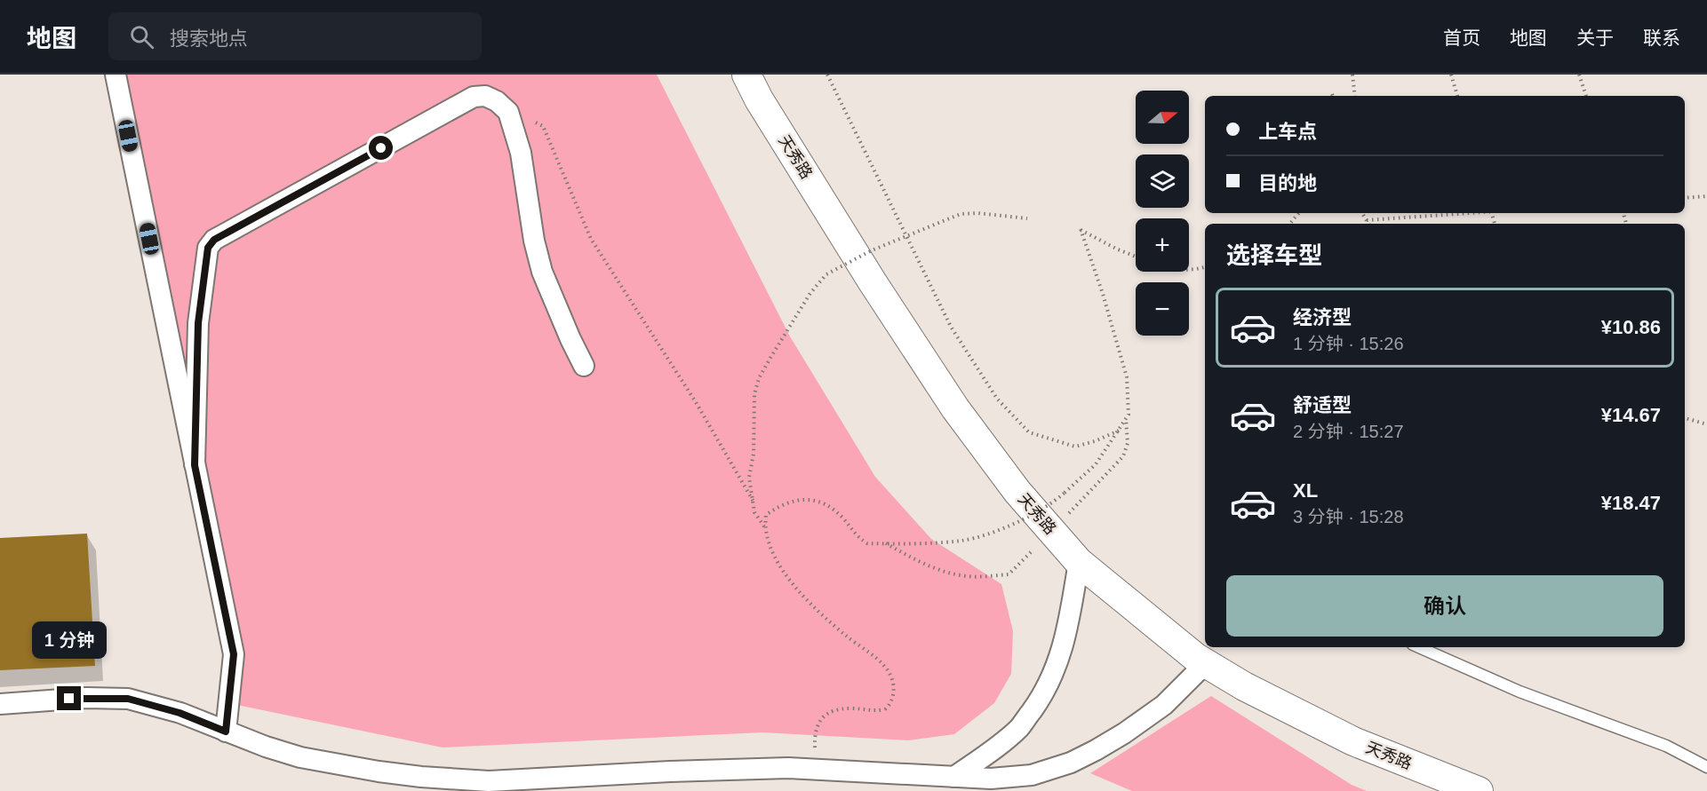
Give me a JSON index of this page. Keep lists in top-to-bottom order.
{
  "streets": {
    "main road": ["天秀路"]
  },
  "north": "right",
  "page": {
    "header": "地图",
    "search": "搜索地点",
    "nav": [
      "首页",
      "地图",
      "关于",
      "联系"
    ],
    "map_buttons": ["+", "−"],
    "banner": ["上车点", "目的地"],
    "heading": "选择车型",
    "list": [
      {
        "name": "经济型",
        "note": "1 分钟 · 15:26",
        "value": "¥10.86"
      },
      {
        "name": "舒适型",
        "note": "2 分钟 · 15:27",
        "value": "¥14.67"
      },
      {
        "name": "XL",
        "note": "3 分钟 · 15:28",
        "value": "¥18.47"
      }
    ],
    "buttons": "确认",
    "bubble": "1 分钟"
  }
}
